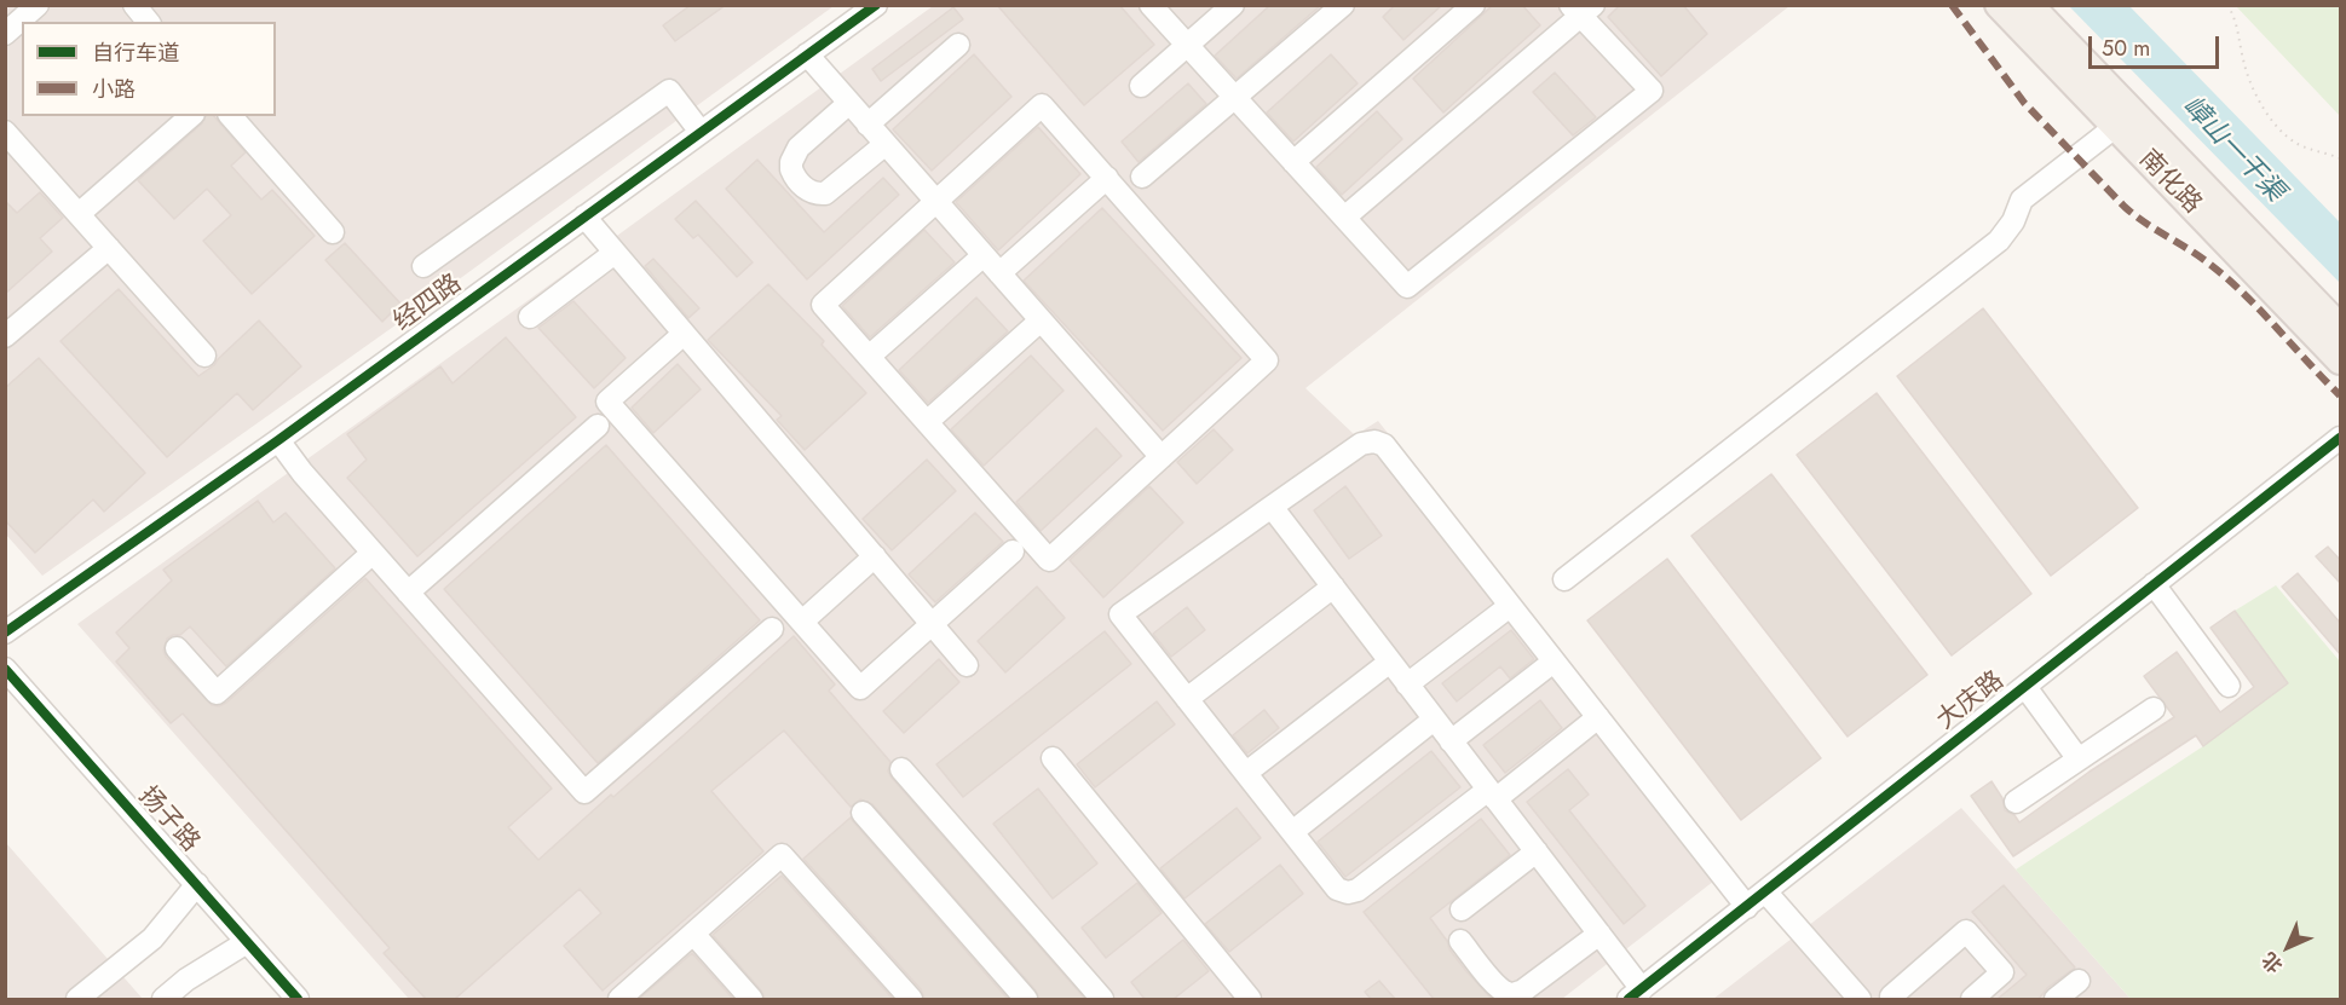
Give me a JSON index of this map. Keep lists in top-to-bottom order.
{
  "streets": {
    "main road": ["南化路"],
    "street": ["经四路", "大庆路", "扬子路"]
  },
  "water": ["嶂山一干渠"],
  "legend": ["自行车道", "小路"],
  "scale_bar": "50 m",
  "north": "bottom left"
}
